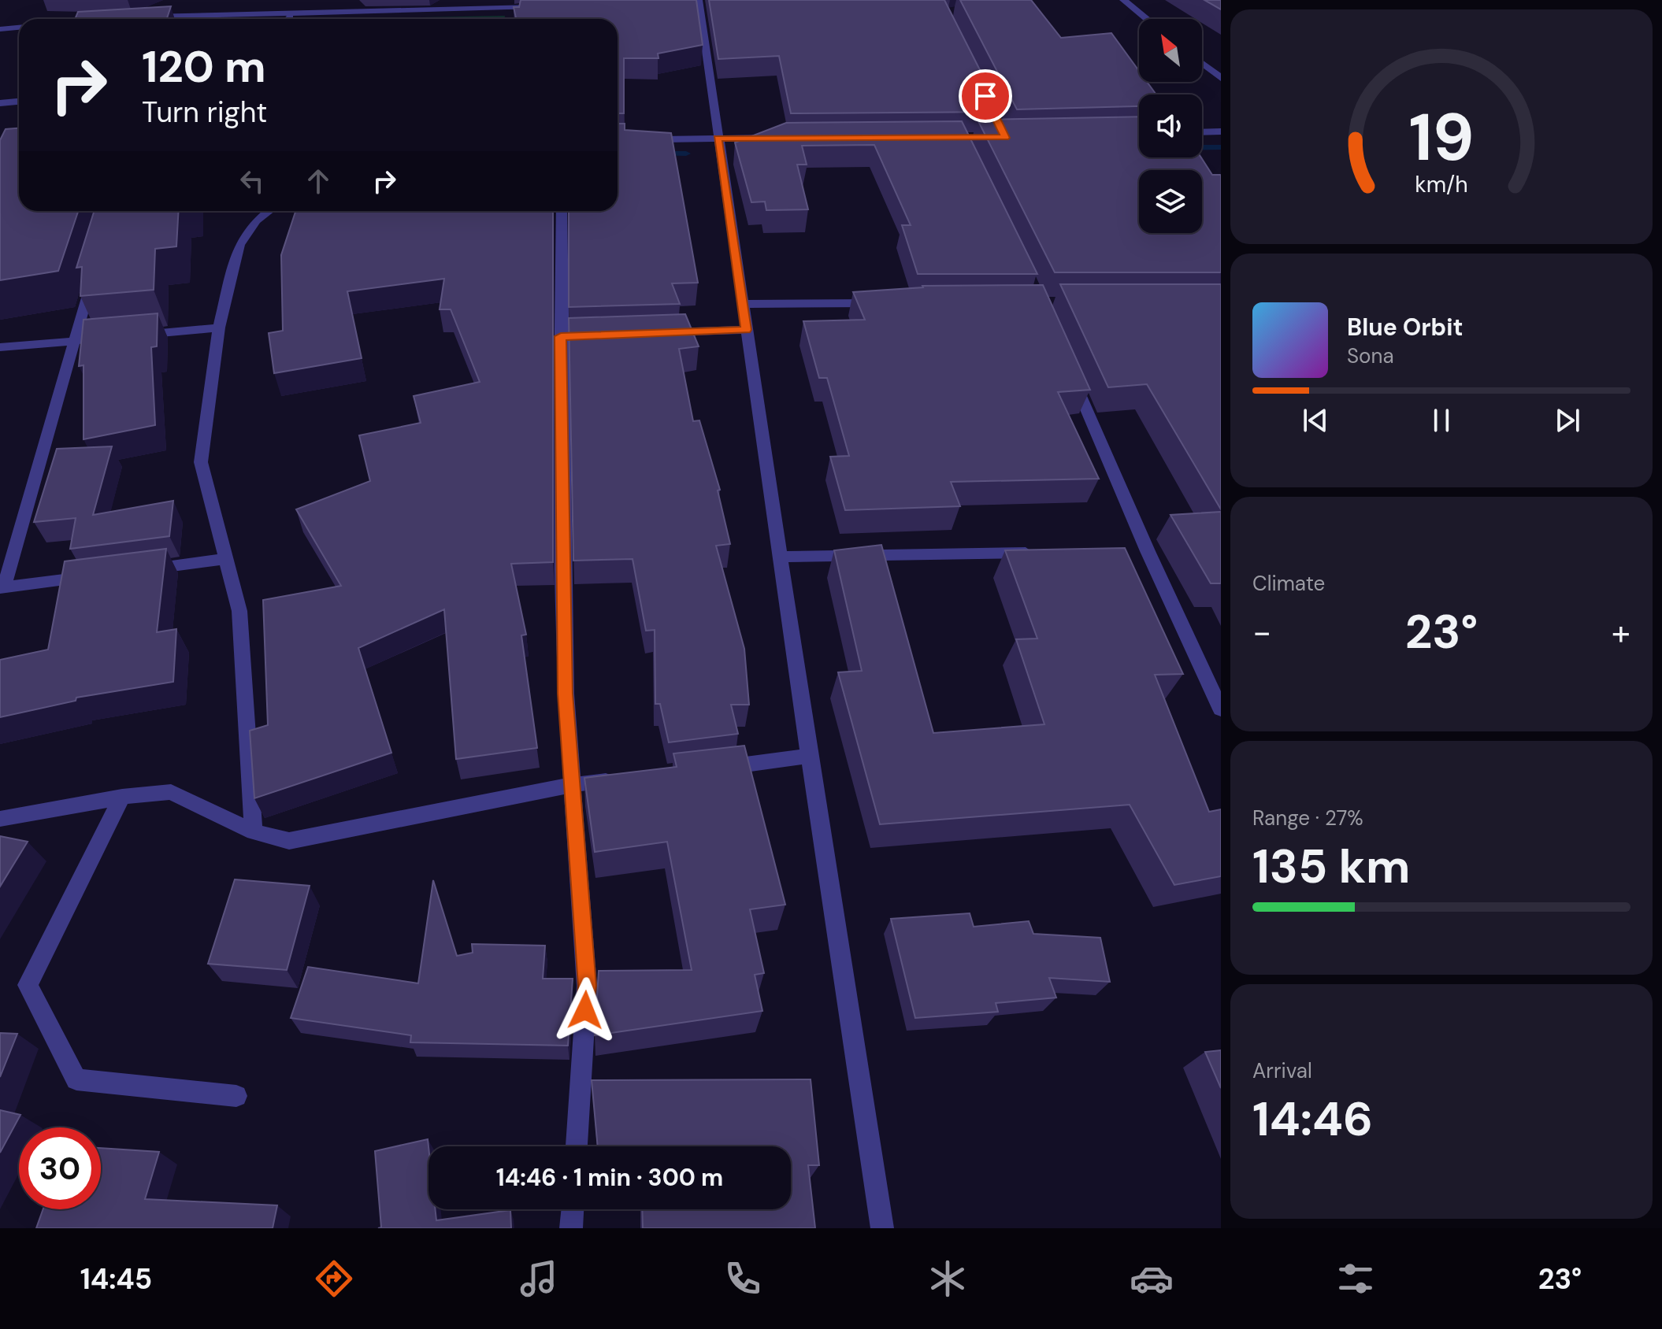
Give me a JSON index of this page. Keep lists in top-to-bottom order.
{
  "north": "top left",
  "page": {
    "turn": ["120 m", "Turn right"],
    "song": ["Blue Orbit", "Sona"],
    "tile": [
      "Climate",
      ["Range · 27%", "135 km"],
      ["Arrival", "14:46"]
    ],
    "heat": ["−", "23°", "+"],
    "limit": "30",
    "trip": "14:46 · 1 min · 300 m",
    "tabs": ["14:45", "23°"],
    "gauge": ["19", "km/h"]
  }
}
